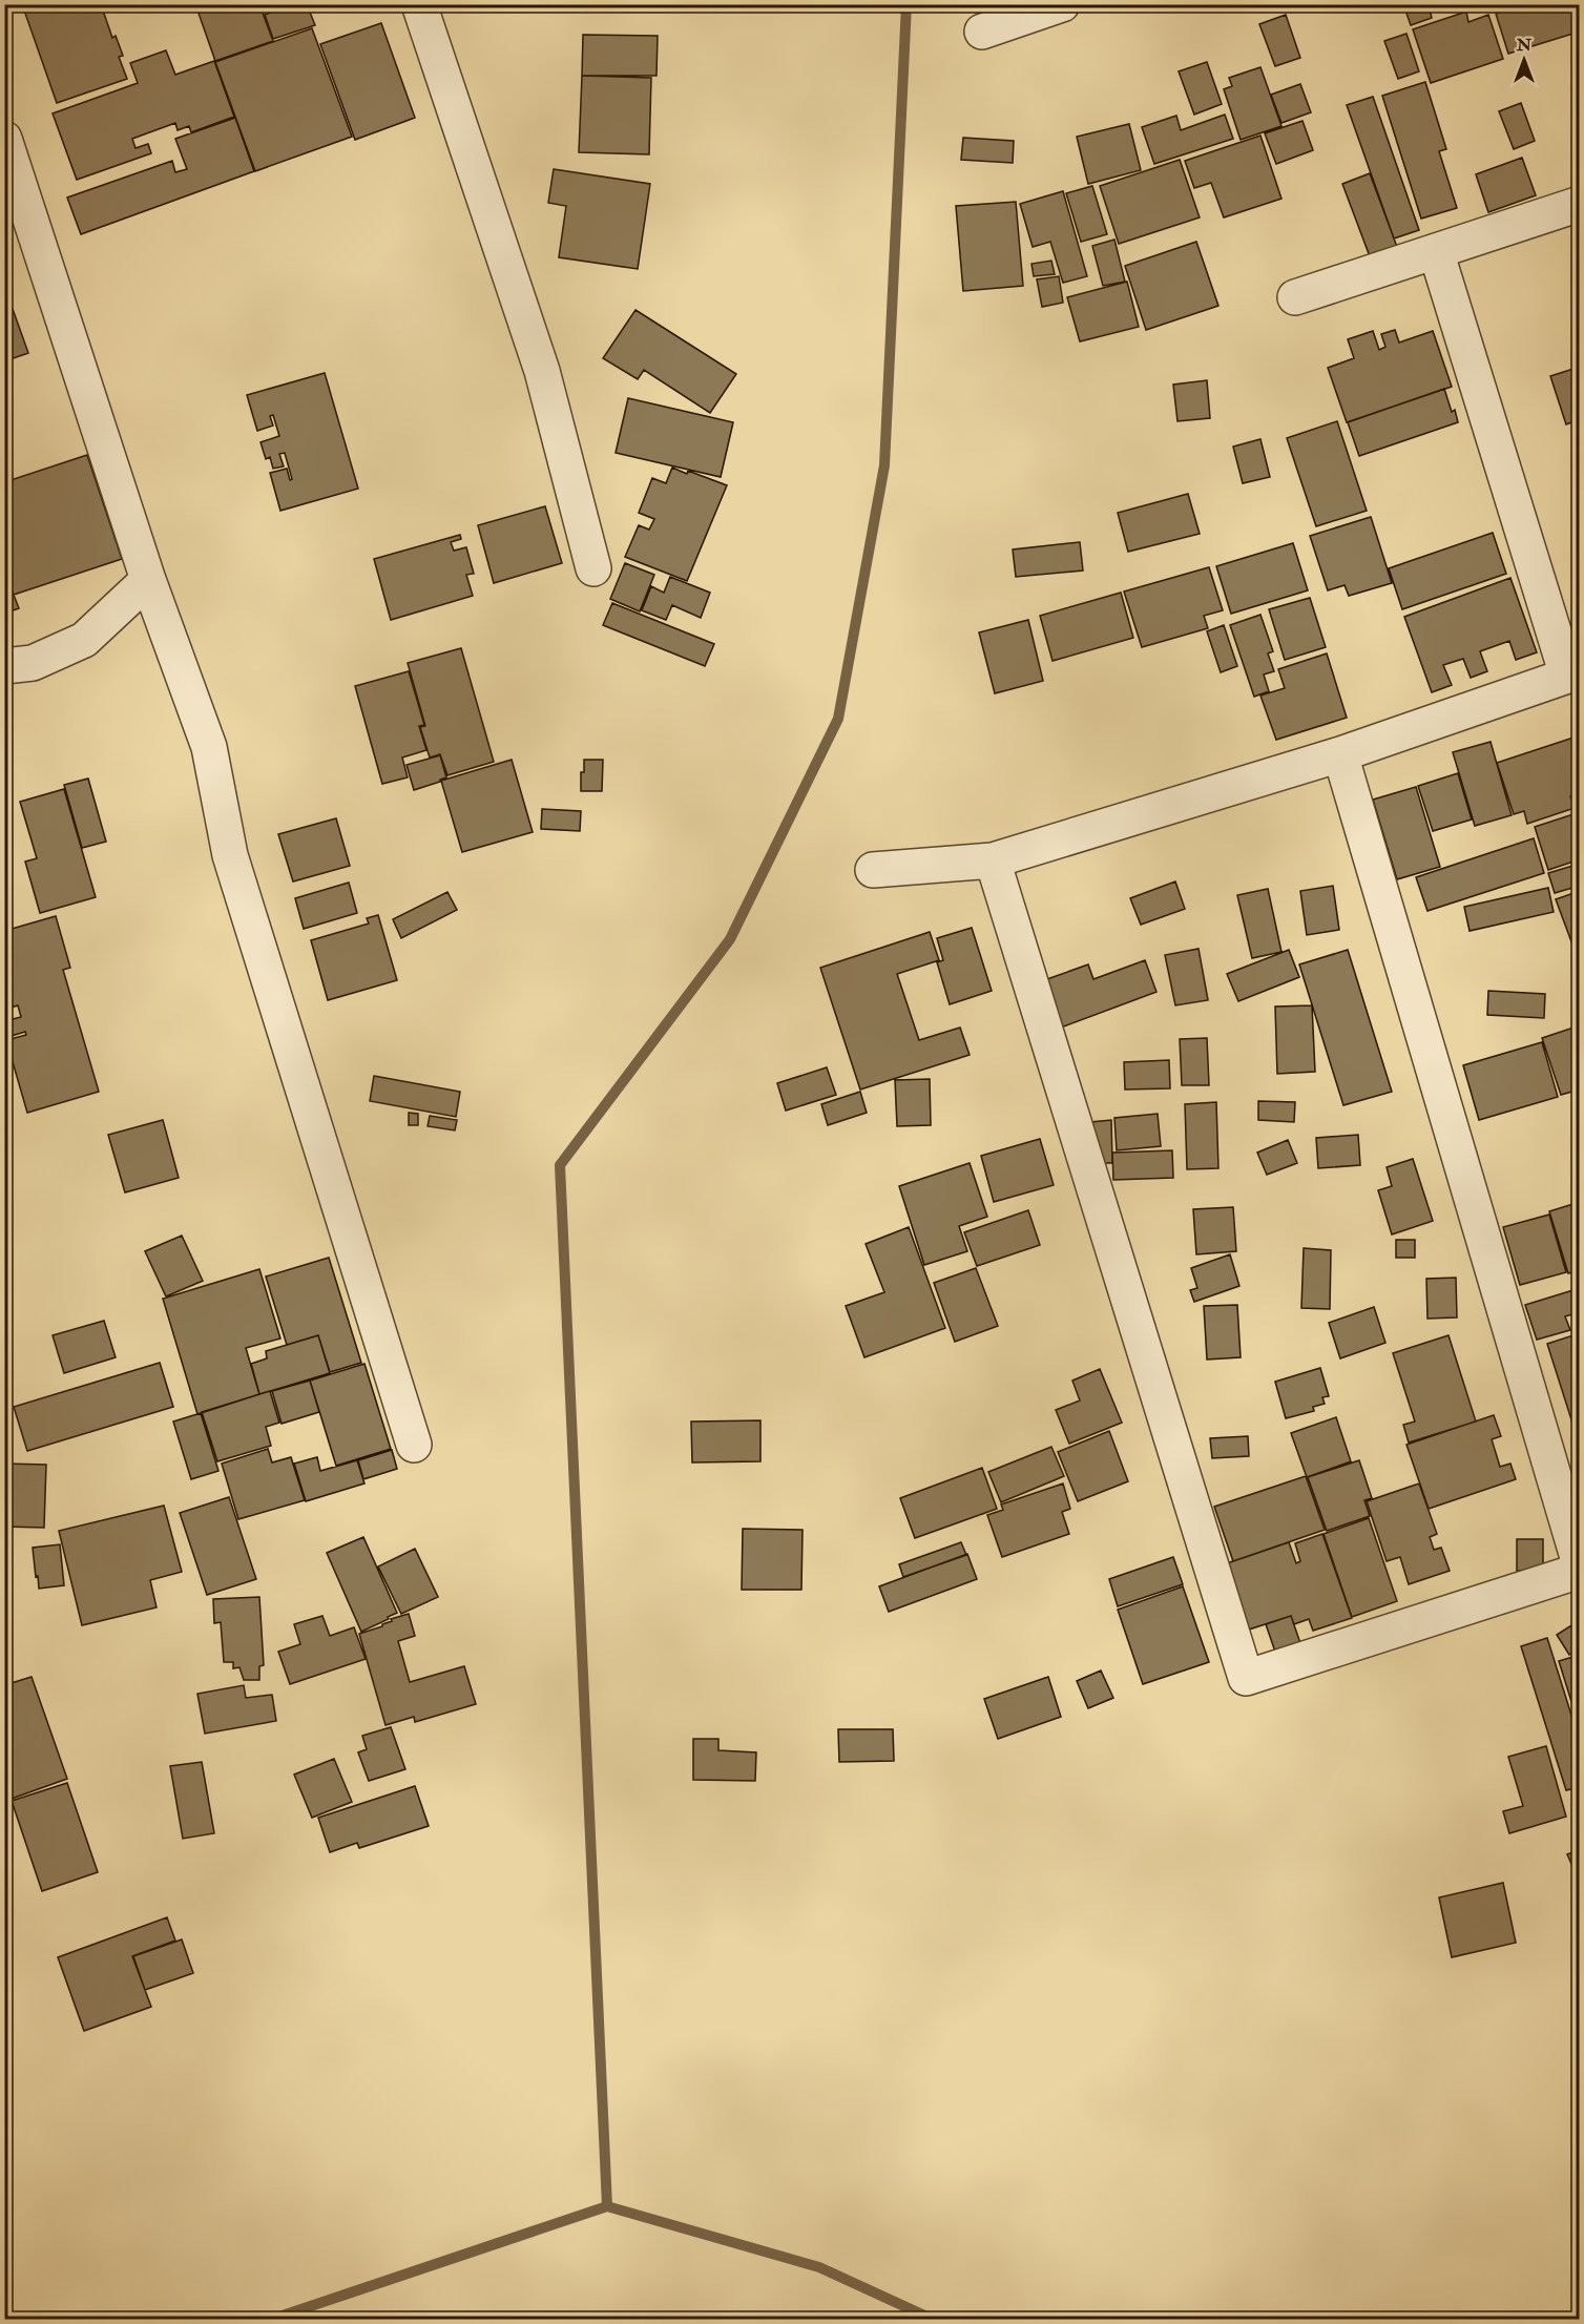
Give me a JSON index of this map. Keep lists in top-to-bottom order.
{
  "north": "top"
}
